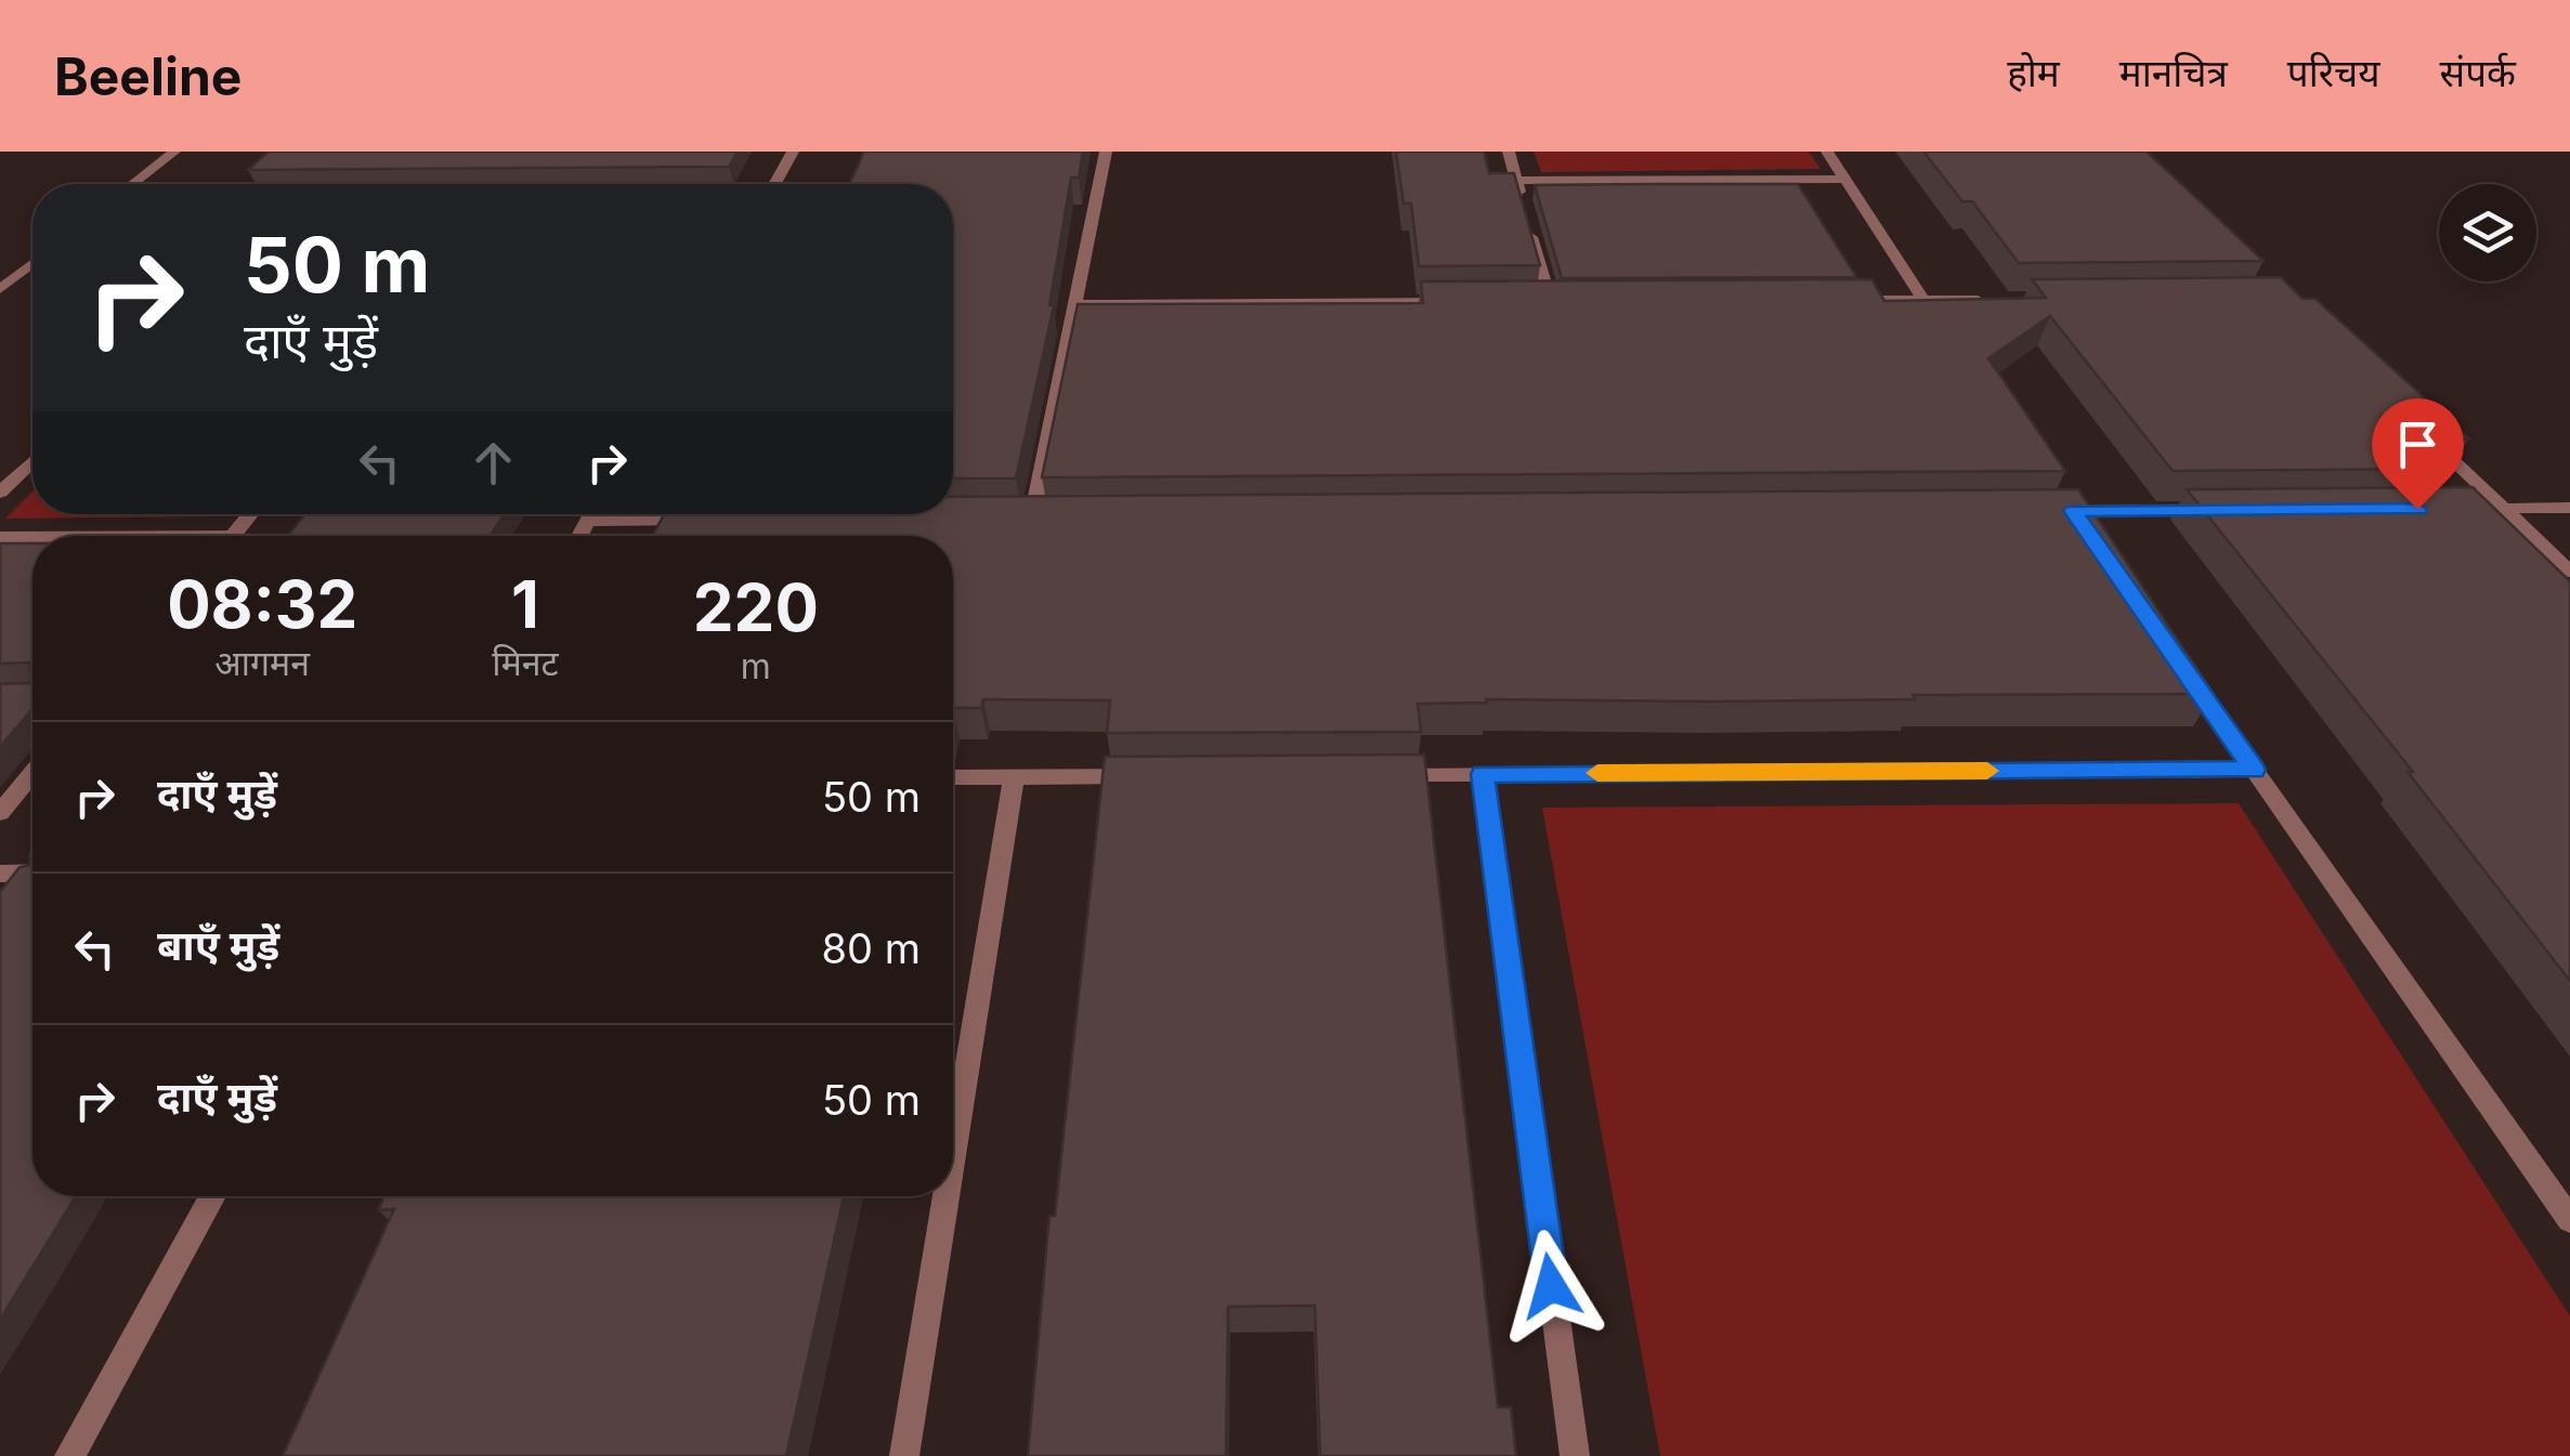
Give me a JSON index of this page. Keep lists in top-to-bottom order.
{
  "page": {
    "header": "Beeline",
    "nav": [
      "होम",
      "मानचित्र",
      "परिचय",
      "संपर्क"
    ],
    "turn": ["50 m", "दाएँ मुड़ें"],
    "eta": [
      "08:32",
      "आगमन",
      "1",
      "मिनट",
      "220",
      "m"
    ],
    "list": [
      {
        "name": "दाएँ मुड़ें",
        "value": "50 m"
      },
      {
        "name": "बाएँ मुड़ें",
        "value": "80 m"
      },
      {
        "name": "दाएँ मुड़ें",
        "value": "50 m"
      }
    ]
  }
}
